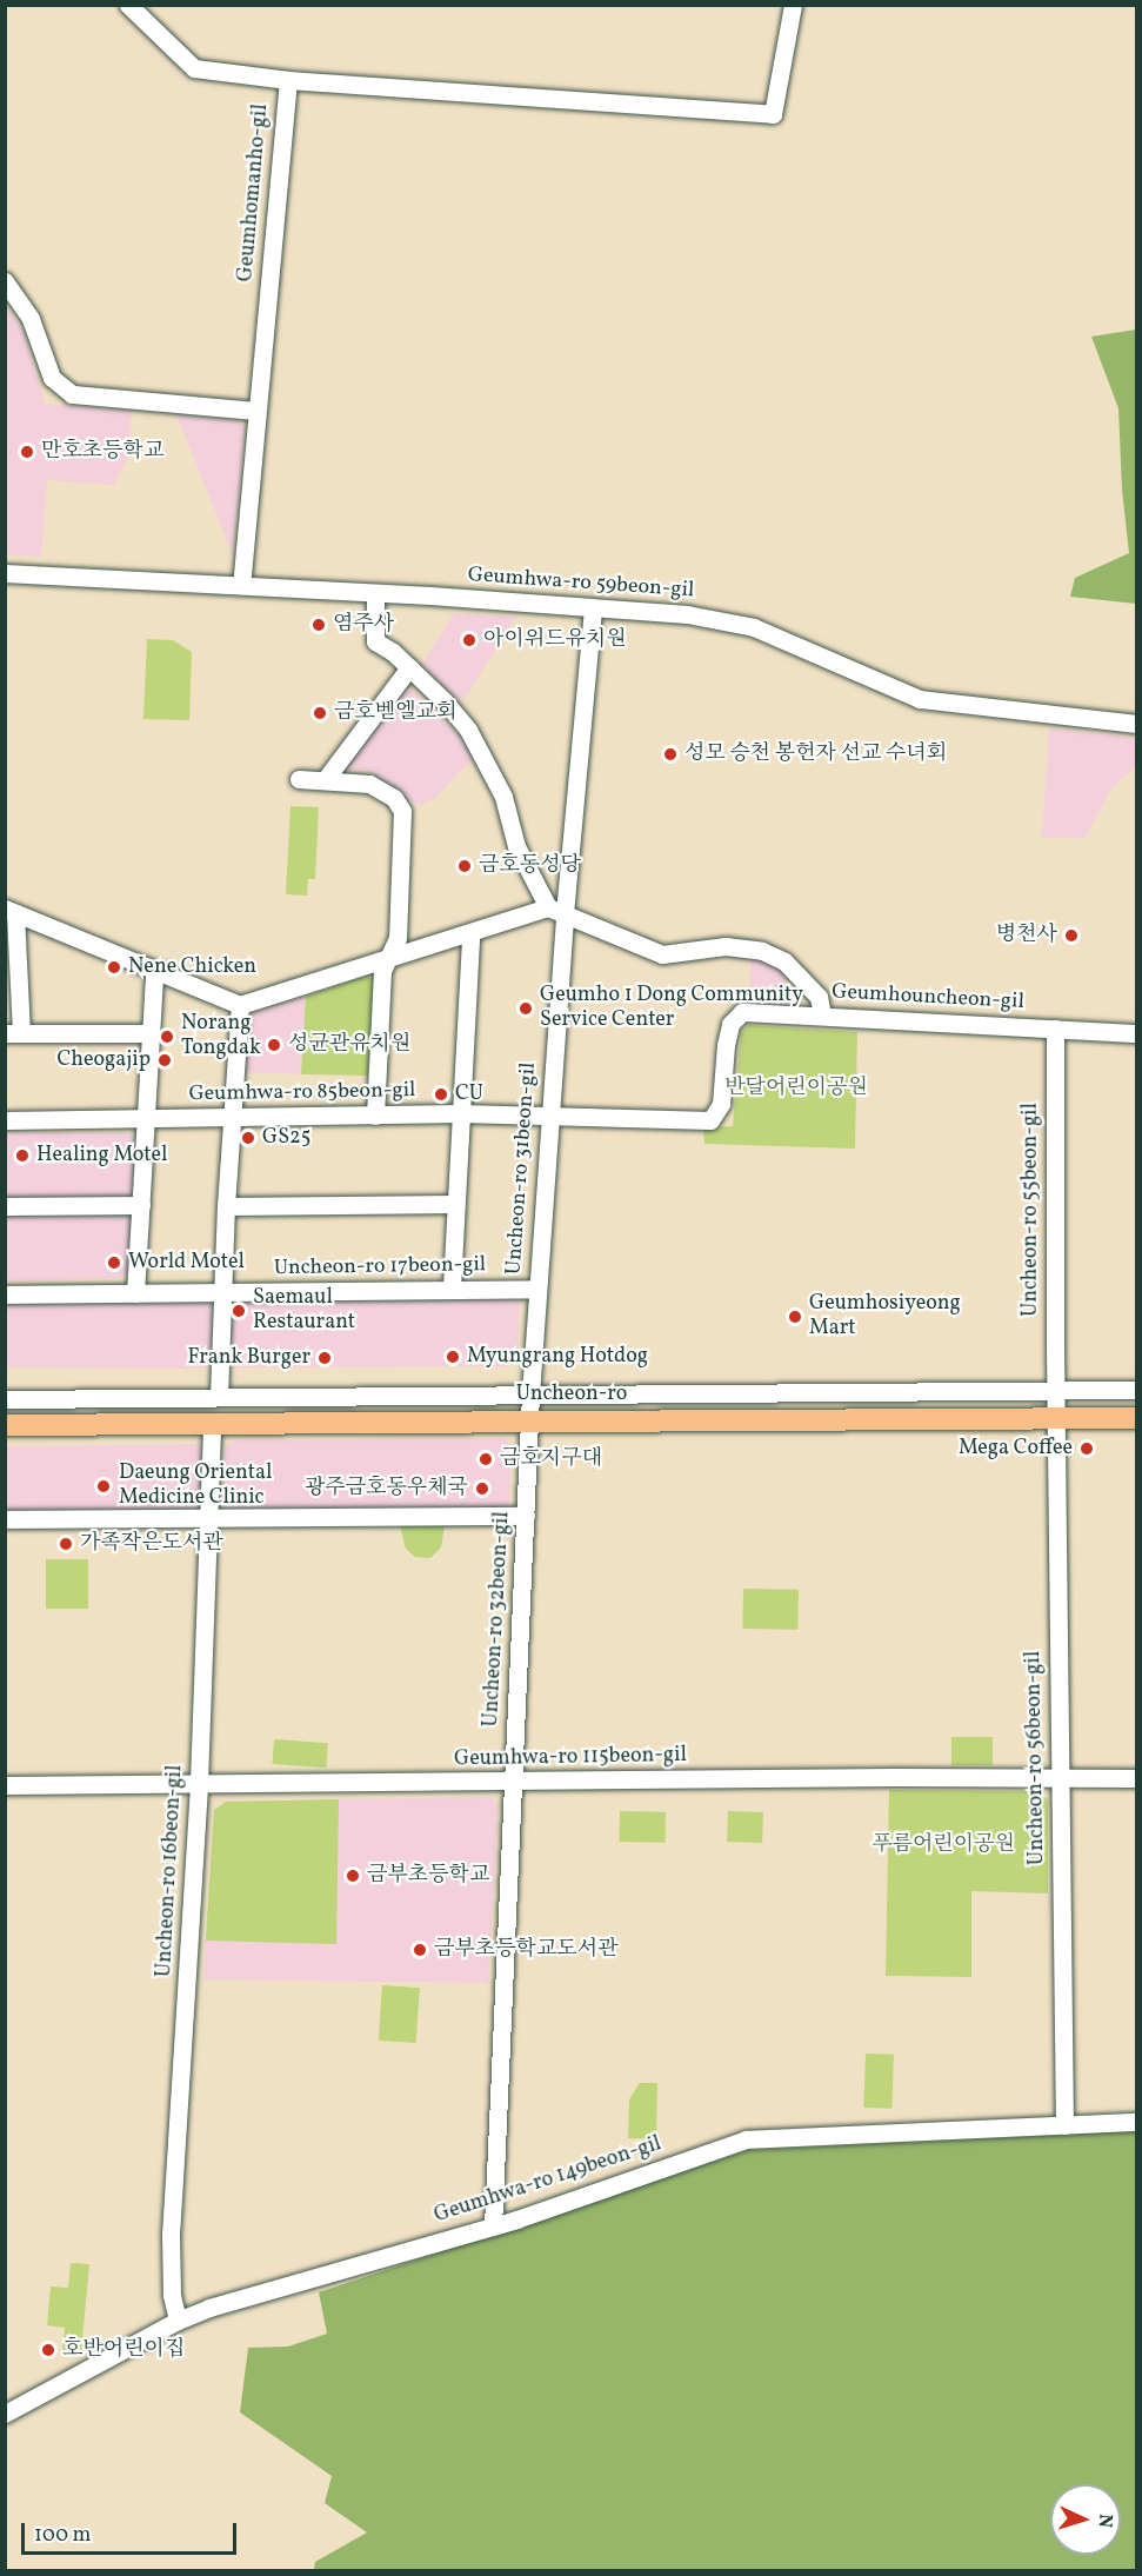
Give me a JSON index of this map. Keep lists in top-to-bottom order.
{
  "streets": {
    "main road": ["Uncheon-ro"],
    "street": [
      "Geumhomanho-gil",
      "Geumhwa-ro 59beon-gil",
      "Geumhouncheon-gil",
      "Geumhwa-ro 85beon-gil",
      "Uncheon-ro 31beon-gil",
      "Uncheon-ro 55beon-gil",
      "Uncheon-ro 17beon-gil",
      "Uncheon-ro 32beon-gil",
      "Geumhwa-ro 115beon-gil",
      "Uncheon-ro 56beon-gil",
      "Uncheon-ro 16beon-gil",
      "Geumhwa-ro 149beon-gil"
    ]
  },
  "crossings": [
    ["Geumhomanho-gil", "Geumhwa-ro 59beon-gil"],
    ["Geumhwa-ro 59beon-gil", "Uncheon-ro 31beon-gil"],
    ["Geumhouncheon-gil", "Geumhwa-ro 85beon-gil"],
    ["Geumhouncheon-gil", "Uncheon-ro 31beon-gil"],
    ["Geumhouncheon-gil", "Uncheon-ro 55beon-gil"],
    ["Geumhwa-ro 85beon-gil", "Uncheon-ro 31beon-gil"],
    ["Uncheon-ro 31beon-gil", "Uncheon-ro 17beon-gil"],
    ["Uncheon-ro 31beon-gil", "Uncheon-ro"],
    ["Uncheon-ro 31beon-gil", "Uncheon-ro 32beon-gil"],
    ["Uncheon-ro 55beon-gil", "Uncheon-ro"],
    ["Uncheon-ro 55beon-gil", "Uncheon-ro 56beon-gil"],
    ["Uncheon-ro", "Uncheon-ro 32beon-gil"],
    ["Uncheon-ro", "Uncheon-ro 56beon-gil"],
    ["Uncheon-ro", "Uncheon-ro 16beon-gil"],
    ["Uncheon-ro 32beon-gil", "Geumhwa-ro 115beon-gil"],
    ["Uncheon-ro 32beon-gil", "Geumhwa-ro 149beon-gil"],
    ["Geumhwa-ro 115beon-gil", "Uncheon-ro 56beon-gil"],
    ["Geumhwa-ro 115beon-gil", "Uncheon-ro 16beon-gil"],
    ["Uncheon-ro 56beon-gil", "Geumhwa-ro 149beon-gil"],
    ["Uncheon-ro 16beon-gil", "Geumhwa-ro 149beon-gil"]
  ],
  "parks": ["반달어린이공원", "푸름어린이공원"],
  "places": [
    "만호초등학교",
    "염주사",
    "아이위드유치원",
    "금호벧엘교회",
    "성모 승천 봉헌자 선교 수녀회",
    "금호동성당",
    "병천사",
    "Nene Chicken",
    "Geumho 1 Dong Community Service Center",
    "Norang Tongdak",
    "성균관유치원",
    "Cheogajip",
    "CU",
    "GS25",
    "Healing Motel",
    "World Motel",
    "Saemaul Restaurant",
    "Geumhosiyeong Mart",
    "Myungrang Hotdog",
    "Frank Burger",
    "Mega Coffee",
    "금호지구대",
    "Daeung Oriental Medicine Clinic",
    "광주금호동우체국",
    "가족작은도서관",
    "금부초등학교",
    "금부초등학교도서관",
    "호반어린이집"
  ],
  "scale_bar": "100 m",
  "north": "right"
}
